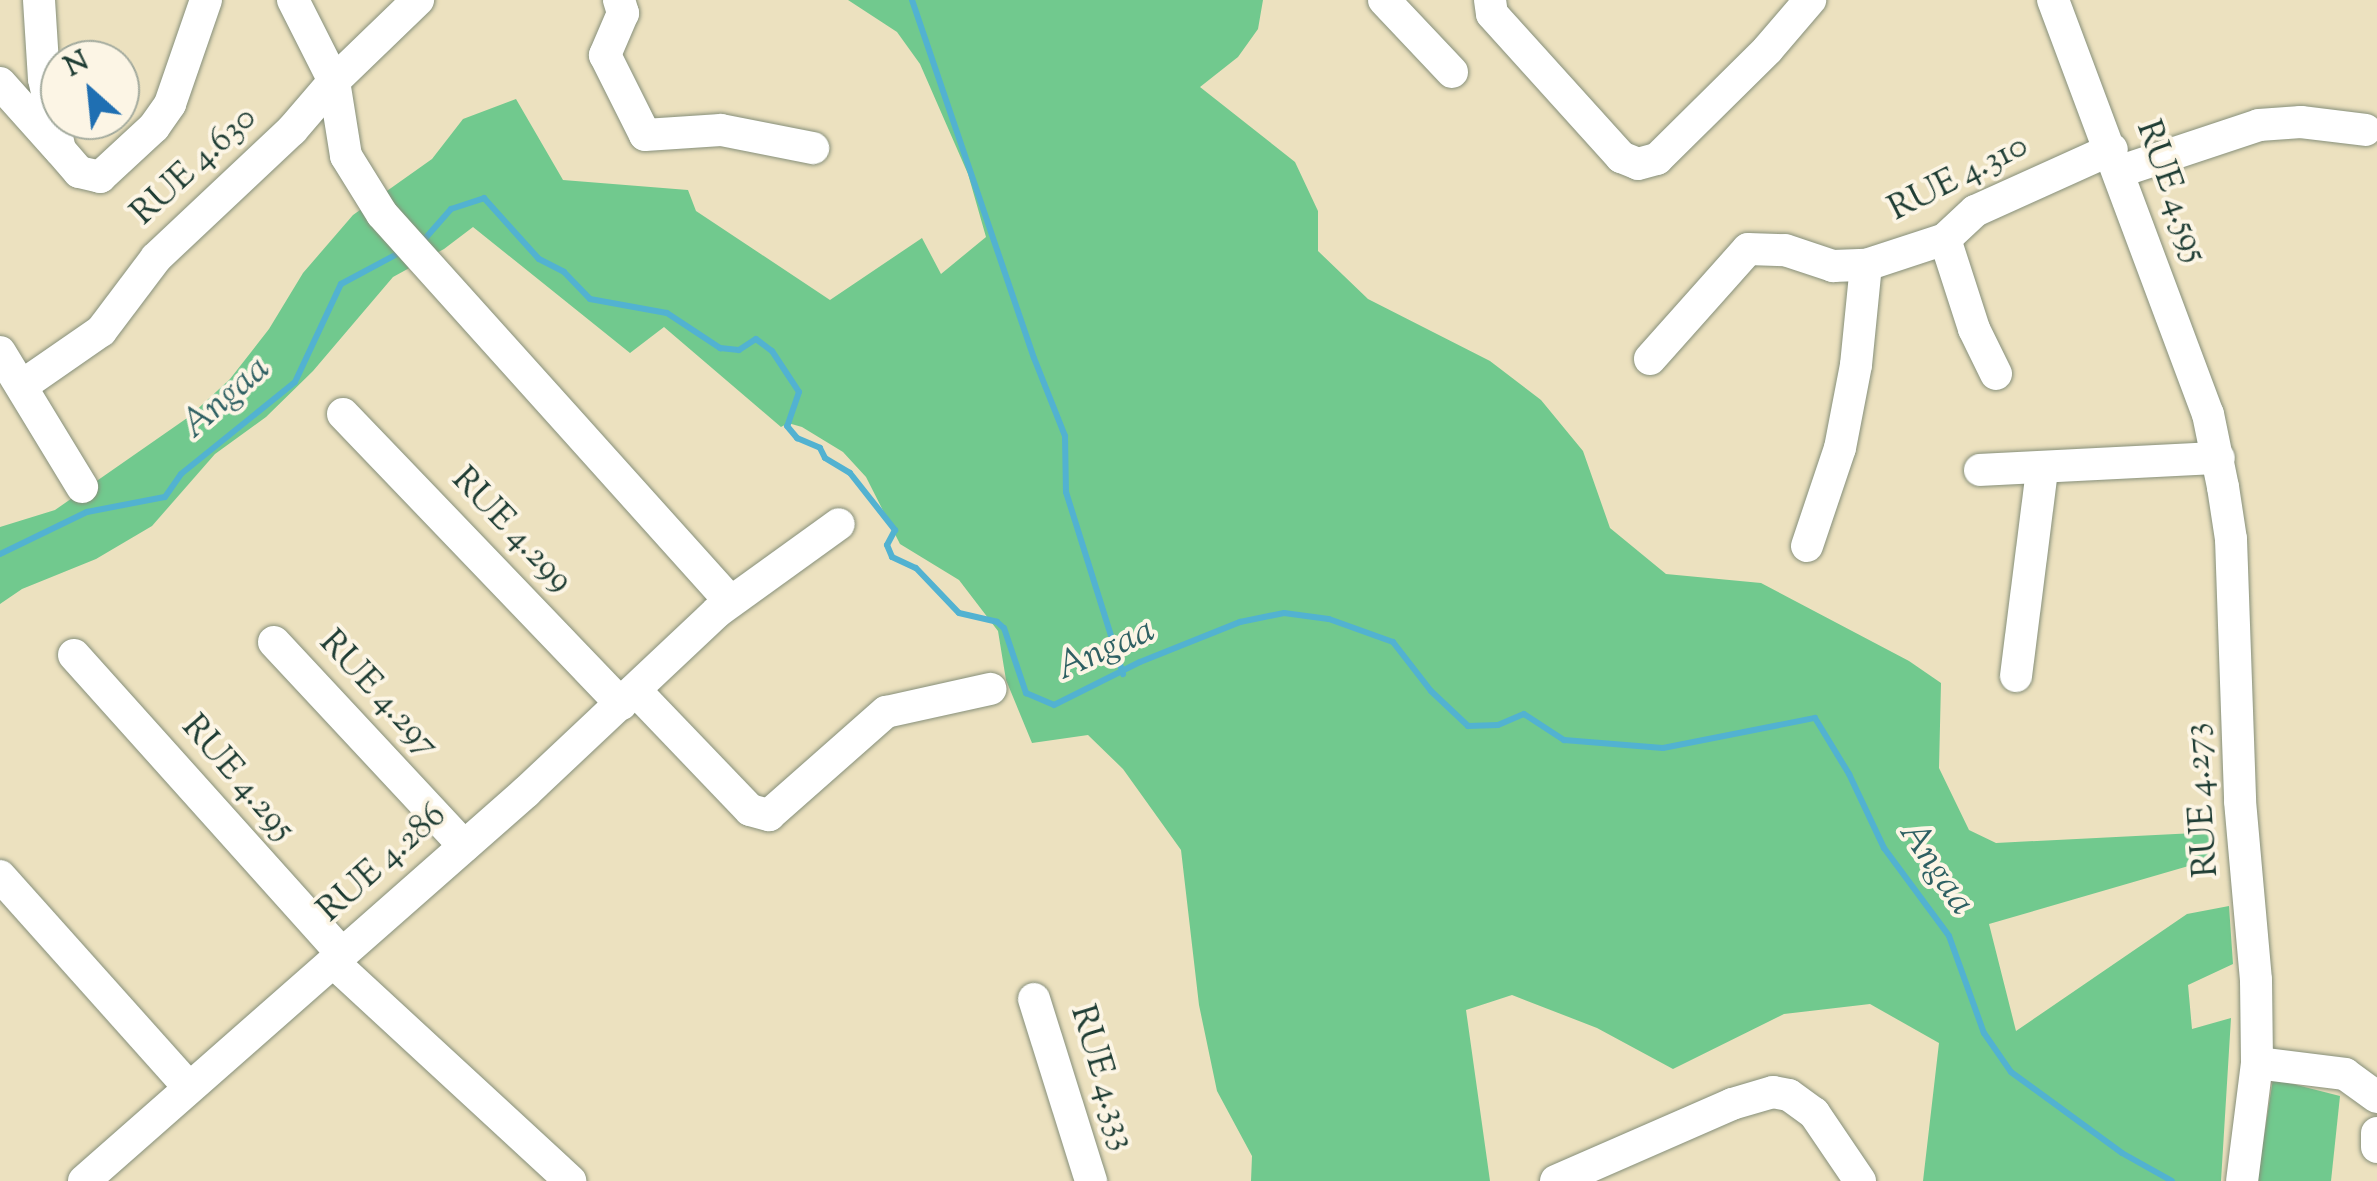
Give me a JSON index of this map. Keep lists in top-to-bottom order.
{
  "streets": {
    "street": [
      "RUE 4.630",
      "RUE 4.310",
      "RUE 4.595",
      "RUE 4.299",
      "RUE 4.297",
      "RUE 4.295",
      "RUE 4.273",
      "RUE 4.286",
      "RUE 4.333"
    ]
  },
  "crossings": [
    ["RUE 4.310", "RUE 4.595"],
    ["RUE 4.595", "RUE 4.273"],
    ["RUE 4.299", "RUE 4.286"],
    ["RUE 4.297", "RUE 4.286"],
    ["RUE 4.295", "RUE 4.286"]
  ],
  "water": ["Angaa"],
  "north": "top left"
}
